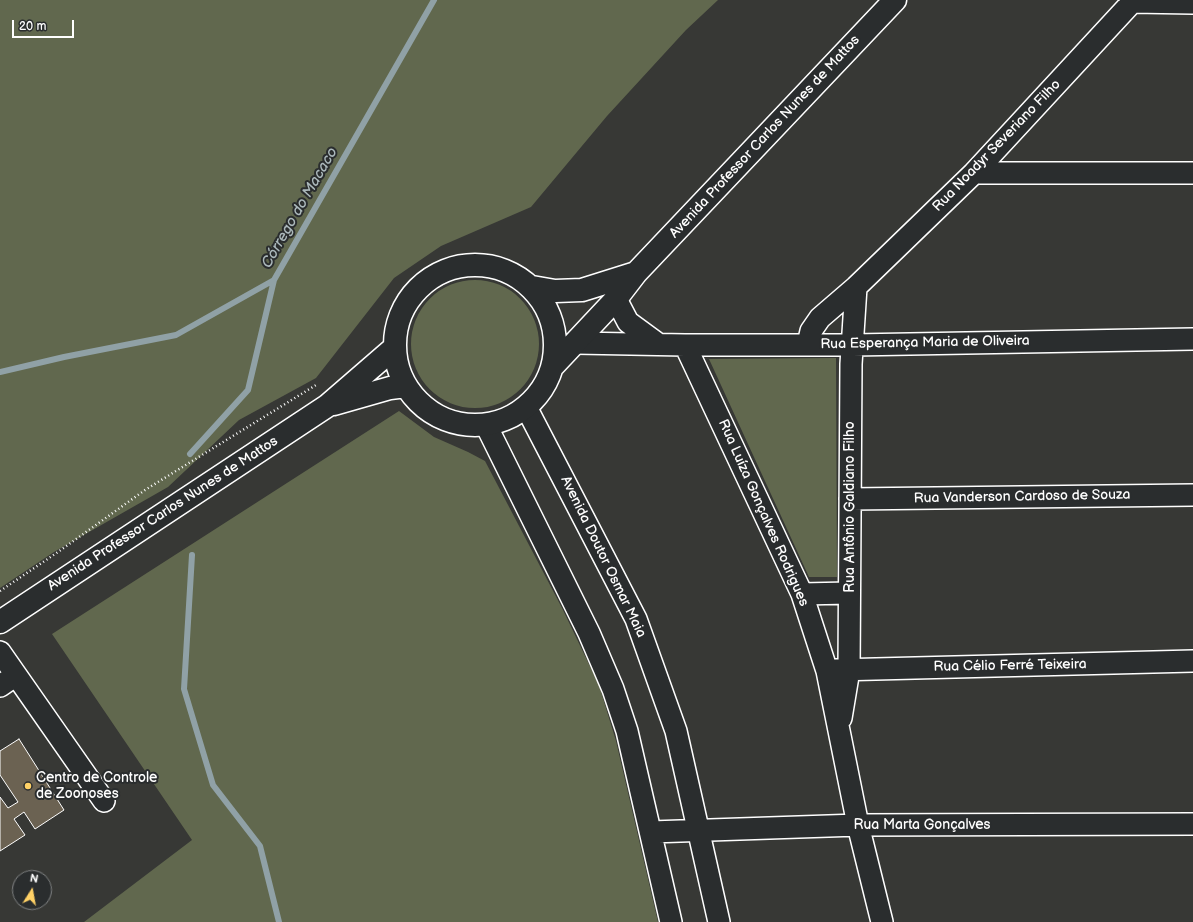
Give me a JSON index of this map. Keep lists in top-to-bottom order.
{
  "streets": {
    "main road": ["Avenida Professor Carlos Nunes de Mattos"],
    "street": [
      "Rua Noadyr Severiano Filho",
      "Rua Esperança Maria de Oliveira",
      "Rua Vanderson Cardoso de Souza",
      "Rua Antônio Galdiano Filho",
      "Rua Luíza Gonçalves Rodrigues",
      "Avenida Doutor Osmar Maia",
      "Rua Célio Ferré Teixeira",
      "Rua Marta Gonçalves"
    ]
  },
  "crossings": [
    ["Avenida Professor Carlos Nunes de Mattos", "Rua Esperança Maria de Oliveira"],
    ["Rua Noadyr Severiano Filho", "Rua Esperança Maria de Oliveira"],
    ["Rua Esperança Maria de Oliveira", "Rua Antônio Galdiano Filho"],
    ["Rua Esperança Maria de Oliveira", "Rua Luíza Gonçalves Rodrigues"],
    ["Rua Vanderson Cardoso de Souza", "Rua Antônio Galdiano Filho"],
    ["Rua Antônio Galdiano Filho", "Rua Luíza Gonçalves Rodrigues"],
    ["Rua Antônio Galdiano Filho", "Rua Célio Ferré Teixeira"],
    ["Rua Luíza Gonçalves Rodrigues", "Rua Célio Ferré Teixeira"],
    ["Rua Luíza Gonçalves Rodrigues", "Rua Marta Gonçalves"],
    ["Avenida Doutor Osmar Maia", "Rua Marta Gonçalves"]
  ],
  "water": ["Córrego do Macaco"],
  "places": ["Centro de Controle de Zoonoses"],
  "scale_bar": "20 m",
  "north": "top"
}
